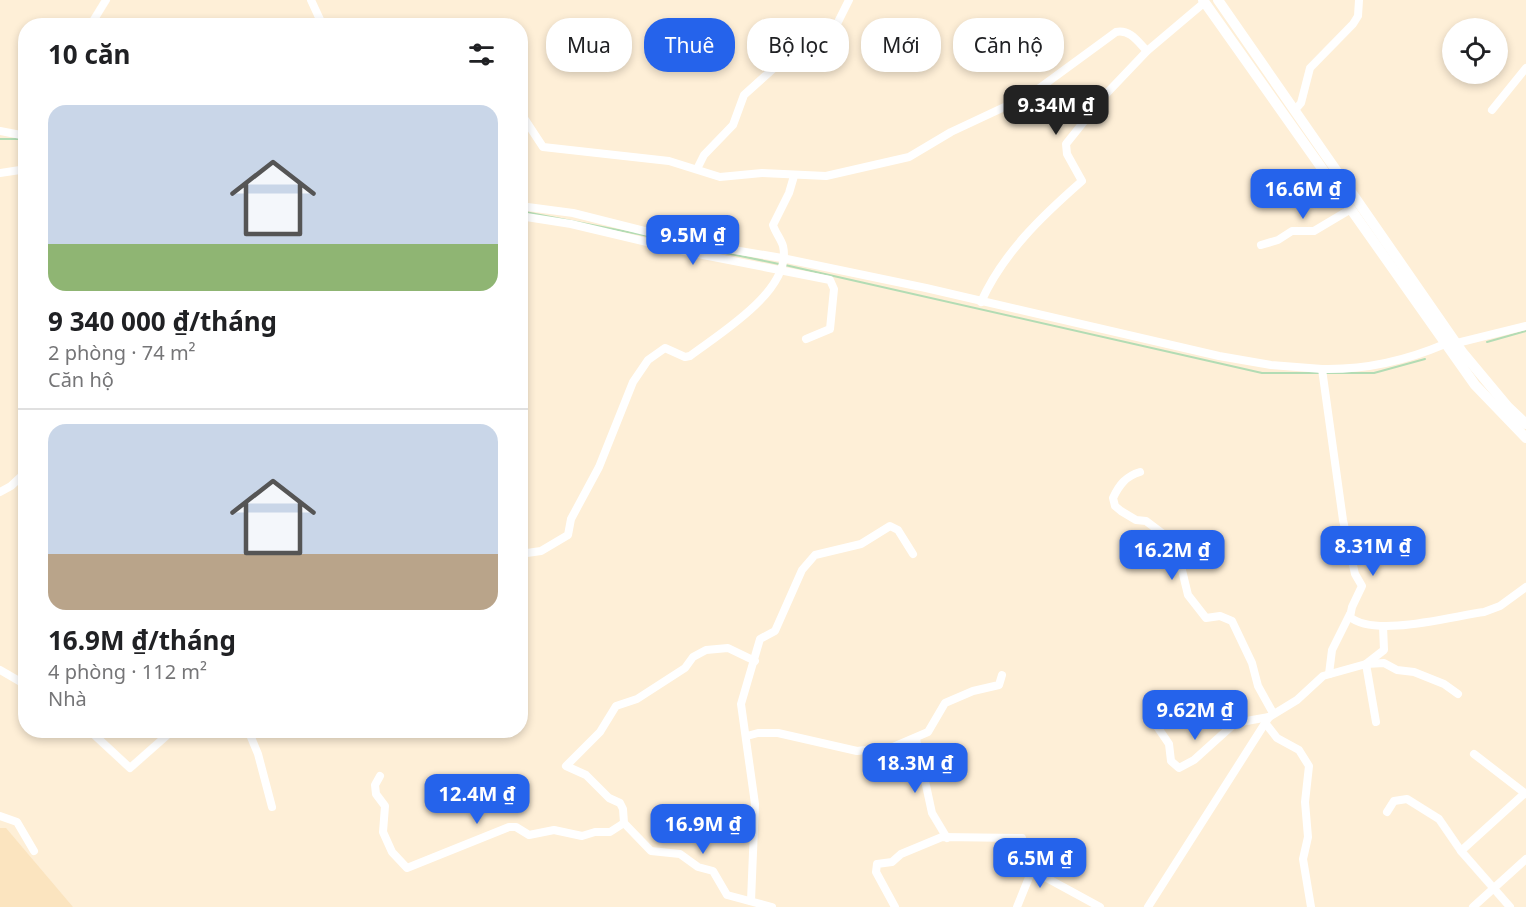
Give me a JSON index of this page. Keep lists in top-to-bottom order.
{
  "page": {
    "chip": [
      "Mua",
      "Thuê",
      "Bộ lọc",
      "Mới",
      "Căn hộ"
    ],
    "heading": "10 căn",
    "price": [
      "9.34M ₫",
      "16.6M ₫",
      "9.5M ₫",
      "8.31M ₫",
      "16.2M ₫",
      "9.62M ₫",
      "18.3M ₫",
      "12.4M ₫",
      "16.9M ₫",
      "6.5M ₫"
    ],
    "list": [
      {
        "name": "9 340 000 ₫/tháng",
        "note": "2 phòng · 74 m² · Căn hộ"
      },
      {
        "name": "16.9M ₫/tháng",
        "note": "4 phòng · 112 m² · Nhà"
      }
    ]
  }
}
